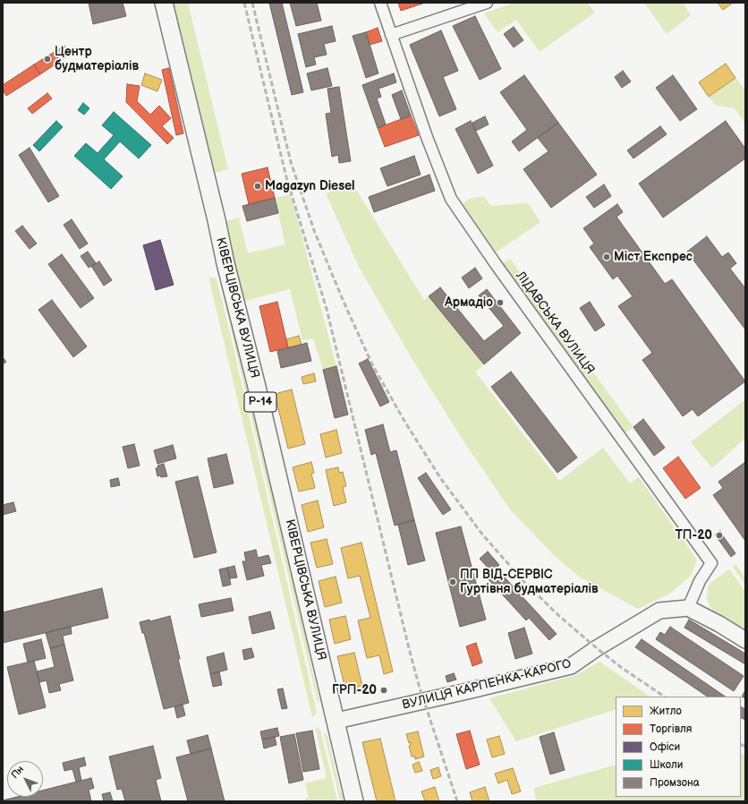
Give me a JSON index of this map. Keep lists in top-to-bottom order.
{
  "streets": {
    "main road": ["КІВЕРЦІВСЬКА ВУЛИЦЯ", "Р-14", "ВУЛИЦЯ КАРПЕНКА-КАРОГО"],
    "street": ["ЛІДАВСЬКА ВУЛИЦЯ"]
  },
  "crossings": [
    ["КІВЕРЦІВСЬКА ВУЛИЦЯ", "ВУЛИЦЯ КАРПЕНКА-КАРОГО"],
    ["ЛІДАВСЬКА ВУЛИЦЯ", "ВУЛИЦЯ КАРПЕНКА-КАРОГО"]
  ],
  "places": [
    "Центр будматеріалів",
    "Magazyn Diesel",
    "Міст Експрес",
    "Армадіо",
    "ТП-20",
    "ПП ВІД-СЕРВІС Гуртівня будматеріалів",
    "ГРП-20"
  ],
  "legend": [
    "Житло",
    "Торгівля",
    "Офіси",
    "Школи",
    "Промзона"
  ],
  "north": "top left"
}
